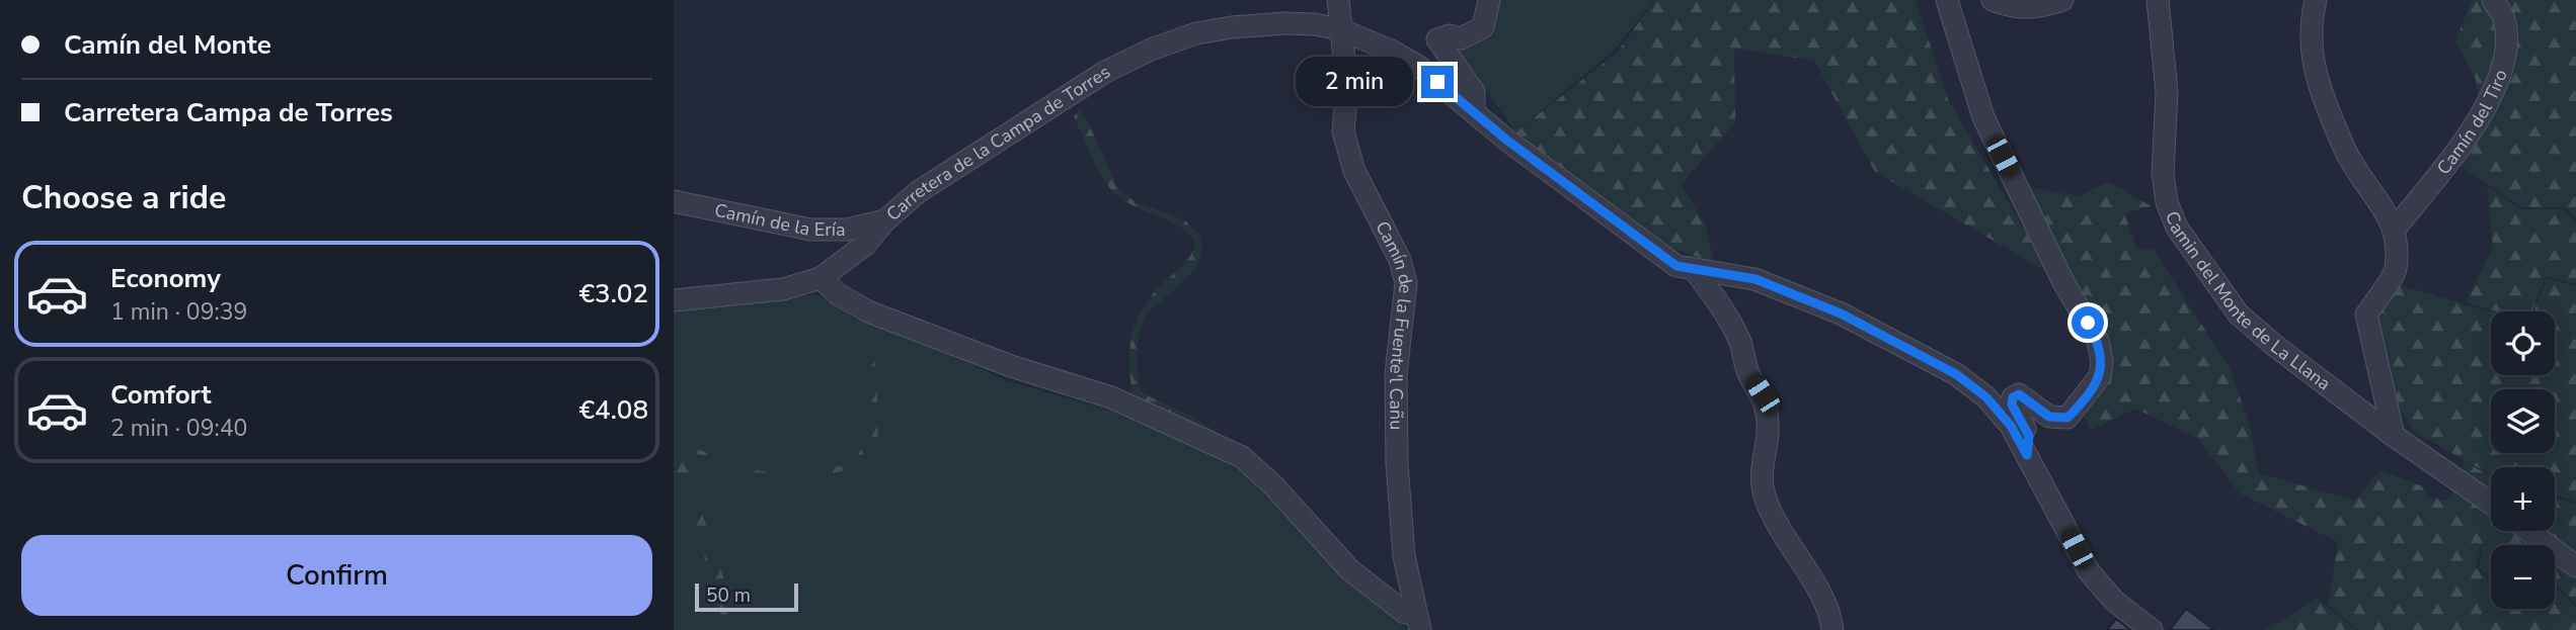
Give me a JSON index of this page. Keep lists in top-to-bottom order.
{
  "streets": {
    "street": [
      "Camín del Tiro",
      "Carretera de la Campa de Torres",
      "Camín de la Ería",
      "Camin del Monte de La Llana",
      "Camín de la Fuente'l Cañu"
    ]
  },
  "crossings": [
    ["Carretera de la Campa de Torres", "Camín de la Ería"],
    ["Carretera de la Campa de Torres", "Camín de la Fuente'l Cañu"]
  ],
  "scale_bar": "50 m",
  "page": {
    "banner": ["Camín del Monte", "Carretera Campa de Torres"],
    "bubble": "2 min",
    "heading": "Choose a ride",
    "list": [
      {
        "name": "Economy",
        "note": "1 min · 09:39",
        "value": "€3.02"
      },
      {
        "name": "Comfort",
        "note": "2 min · 09:40",
        "value": "€4.08"
      }
    ],
    "map_buttons": ["+", "−"],
    "buttons": "Confirm",
    "scale": "50 m"
  }
}
